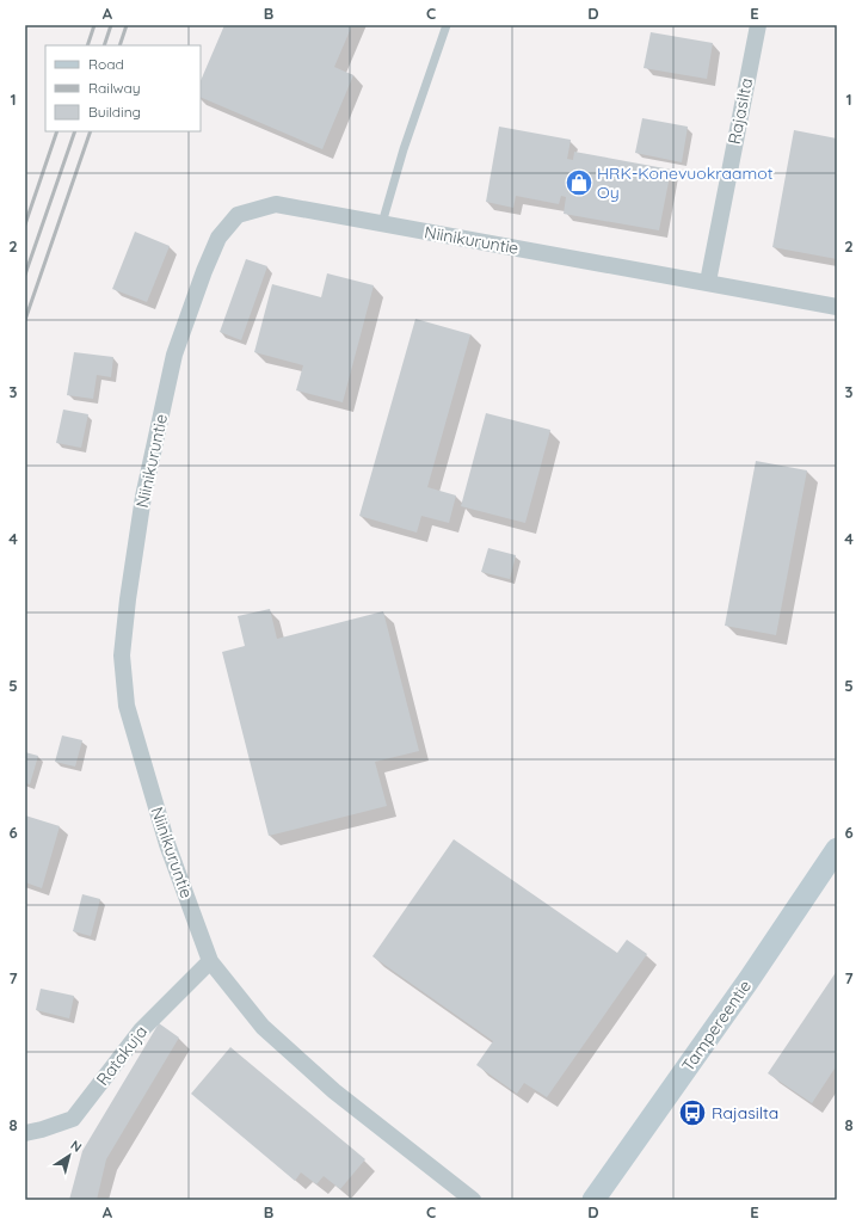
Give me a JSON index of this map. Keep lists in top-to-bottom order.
{
  "streets": {
    "main road": ["Tampereentie"],
    "street": ["Rajasilta", "Niinikuruntie", "Ratakuja"]
  },
  "crossings": [
    ["Rajasilta", "Niinikuruntie"],
    ["Niinikuruntie", "Ratakuja"]
  ],
  "places": {
    "shop": ["HRK-Konevuokraamot Oy"],
    "bus stop": ["Rajasilta"]
  },
  "legend": ["Road", "Railway", "Building"],
  "north": "top right",
  "grid": {
    "columns": [
      "A",
      "B",
      "C",
      "D",
      "E"
    ],
    "rows": [
      "1",
      "2",
      "3",
      "4",
      "5",
      "6",
      "7",
      "8"
    ]
  }
}
